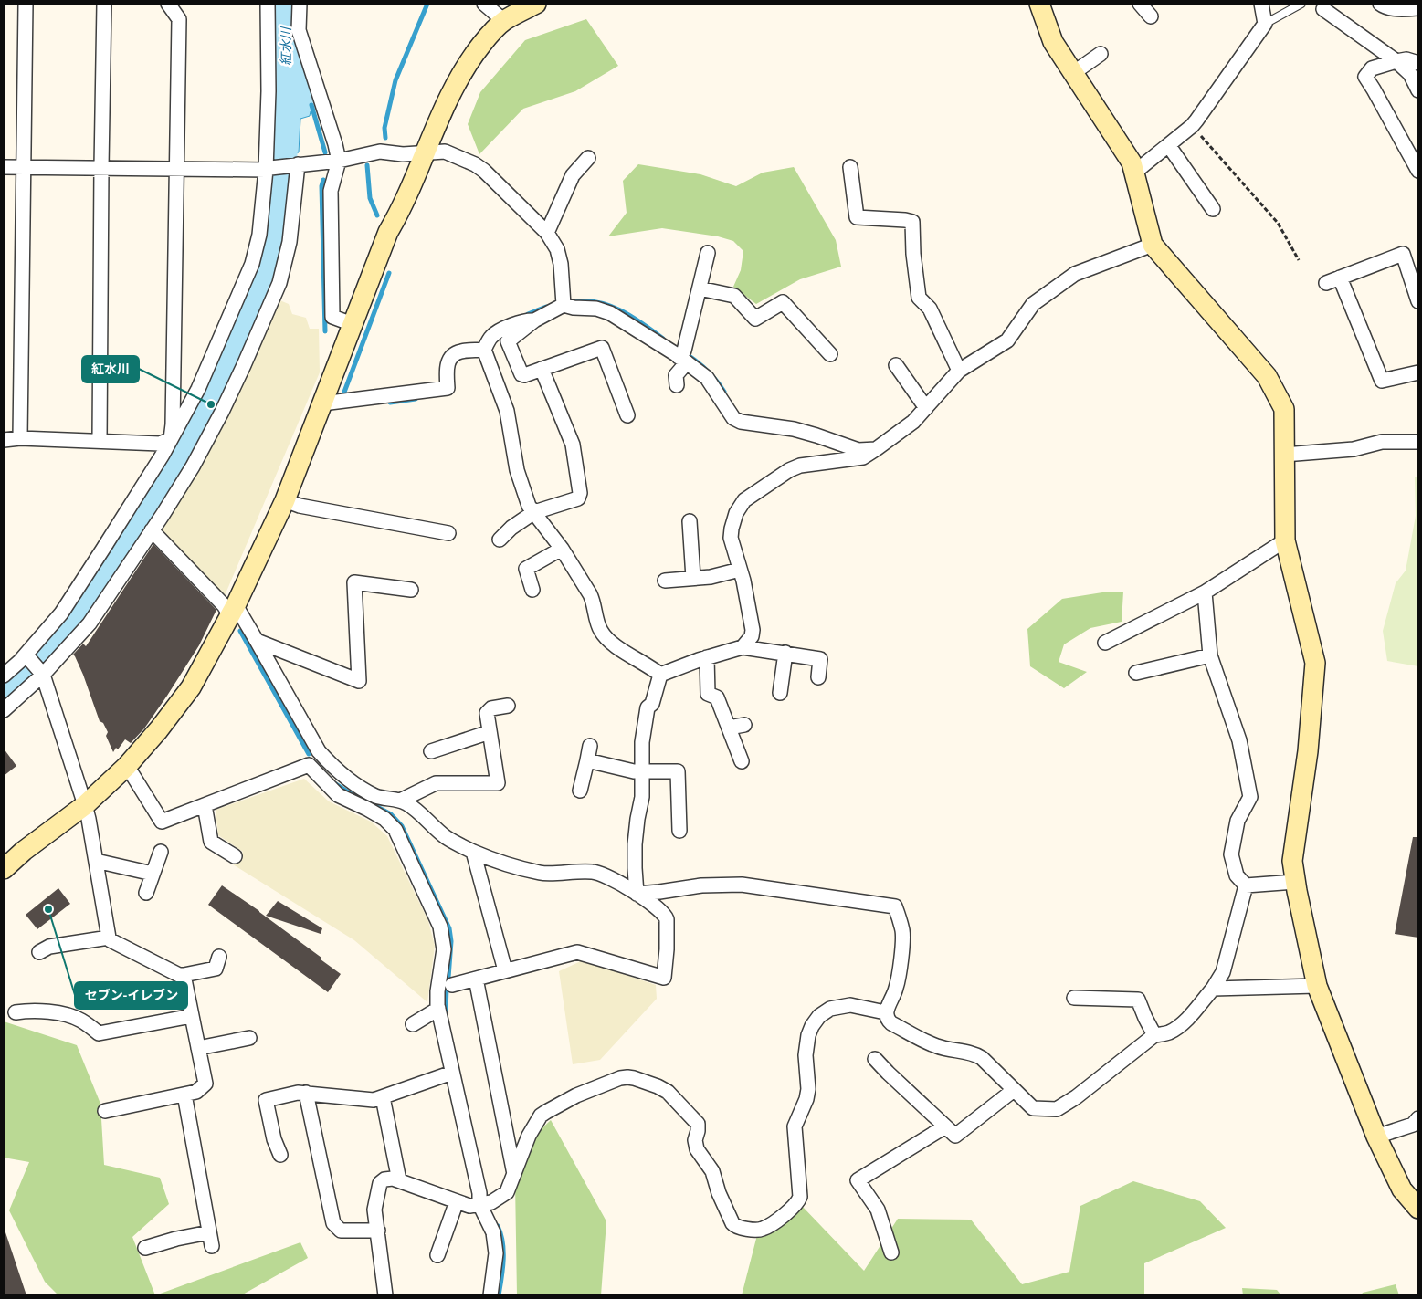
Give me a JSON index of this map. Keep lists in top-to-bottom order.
{
  "water": ["紅水川"],
  "places": ["紅水川", "セブン-イレブン"]
}
